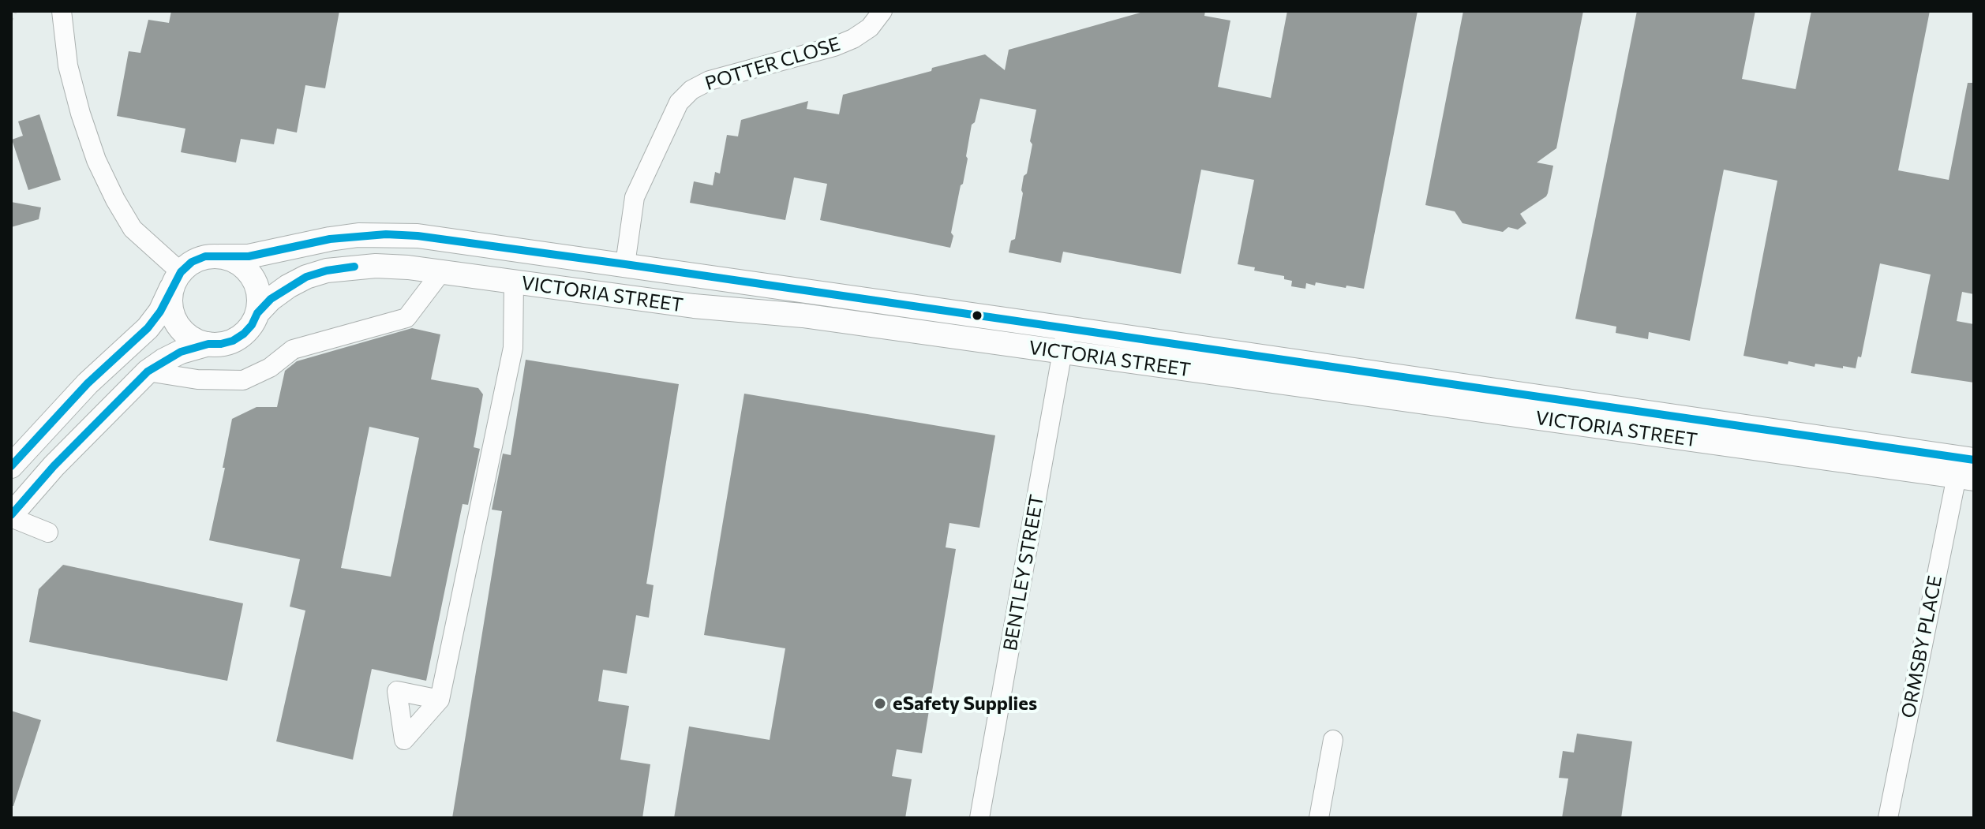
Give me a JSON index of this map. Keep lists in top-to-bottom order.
{
  "streets": {
    "main road": ["VICTORIA STREET"],
    "street": ["POTTER CLOSE", "BENTLEY STREET", "ORMSBY PLACE"]
  },
  "crossings": [
    ["POTTER CLOSE", "VICTORIA STREET"],
    ["VICTORIA STREET", "BENTLEY STREET"],
    ["VICTORIA STREET", "ORMSBY PLACE"]
  ],
  "places": ["eSafety Supplies"]
}
